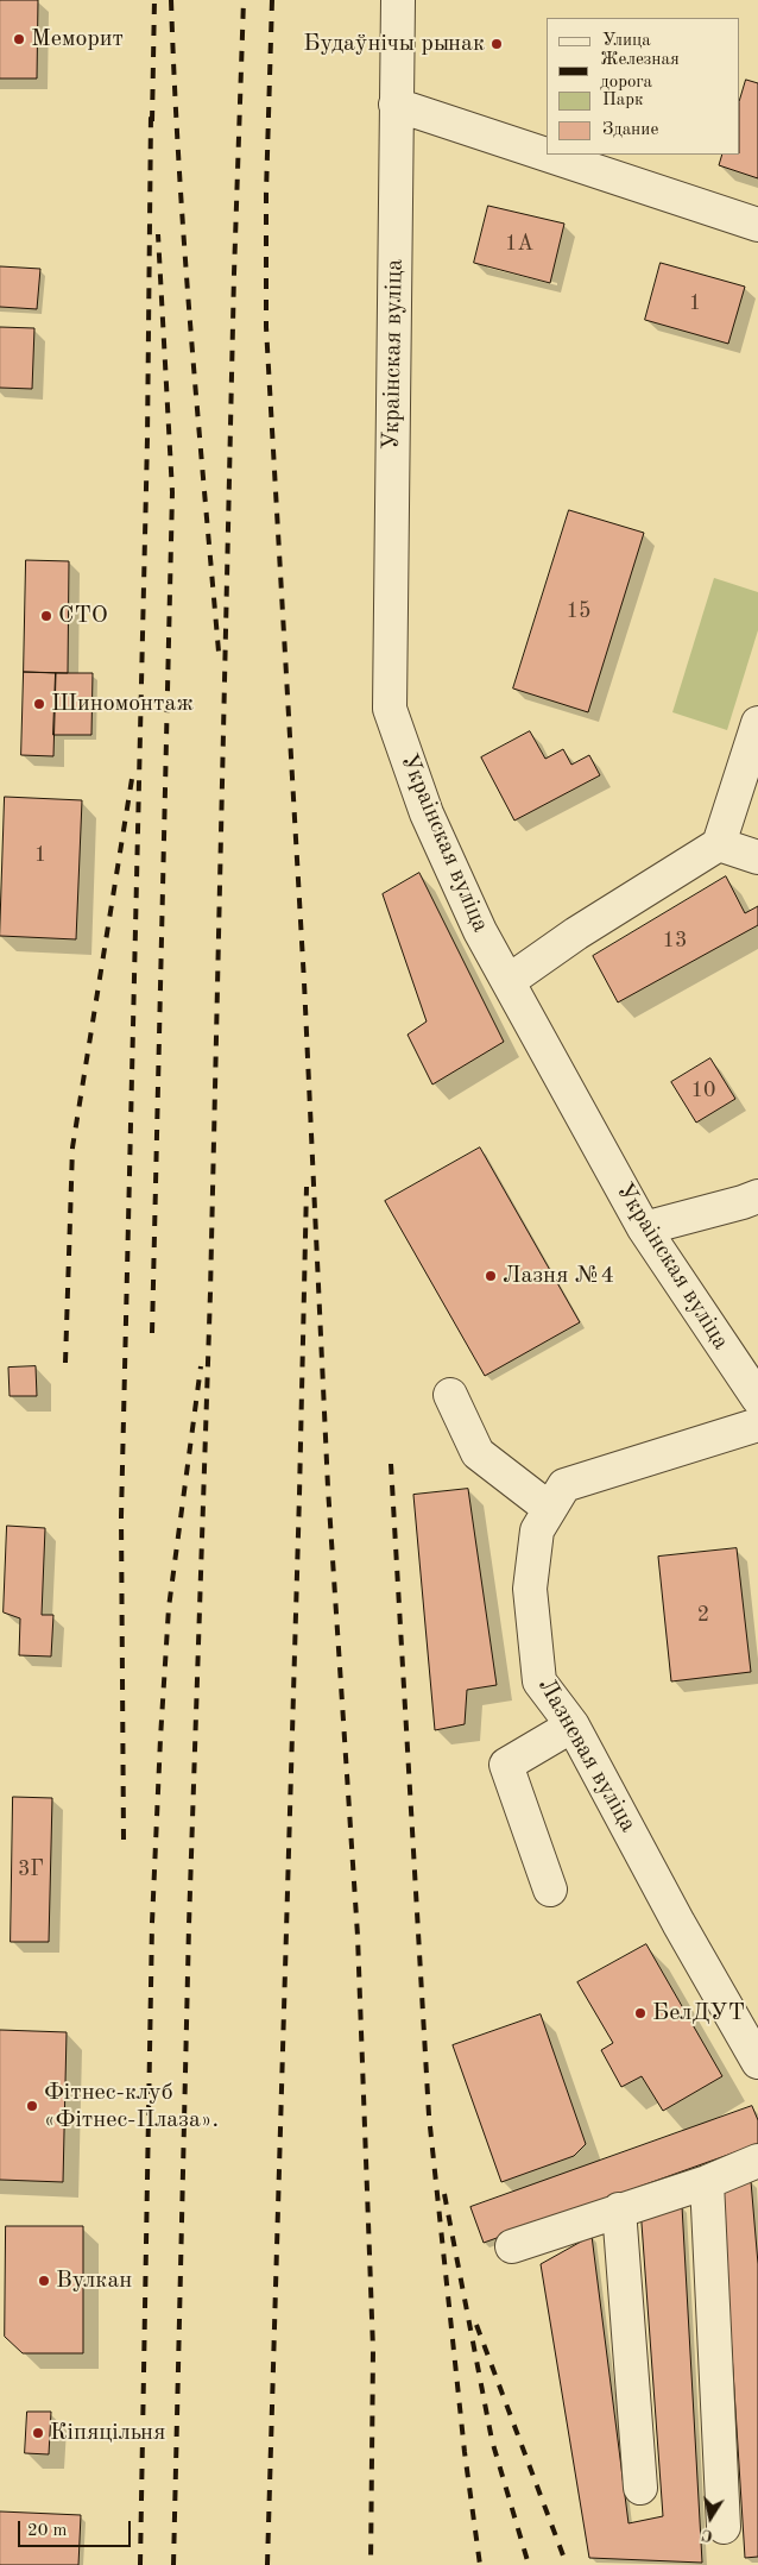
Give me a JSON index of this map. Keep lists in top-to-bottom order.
{
  "streets": {
    "street": ["Украінская вуліца", "Лазневая вуліца"]
  },
  "places": [
    "Меморит",
    "Будаўнічы рынак",
    "СТО",
    "Шиномонтаж",
    "Лазня №4",
    "БелДУТ",
    "Фітнес-клуб «Фітнес-Плаза».",
    "Вулкан",
    "Кіпяцільня"
  ],
  "house_numbers": [
    "1А",
    "1",
    "15",
    "1",
    "13",
    "10",
    "2",
    "3Г"
  ],
  "legend": [
    "Улица",
    "Железная дорога",
    "Парк",
    "Здание"
  ],
  "scale_bar": "20 m",
  "north": "bottom"
}
